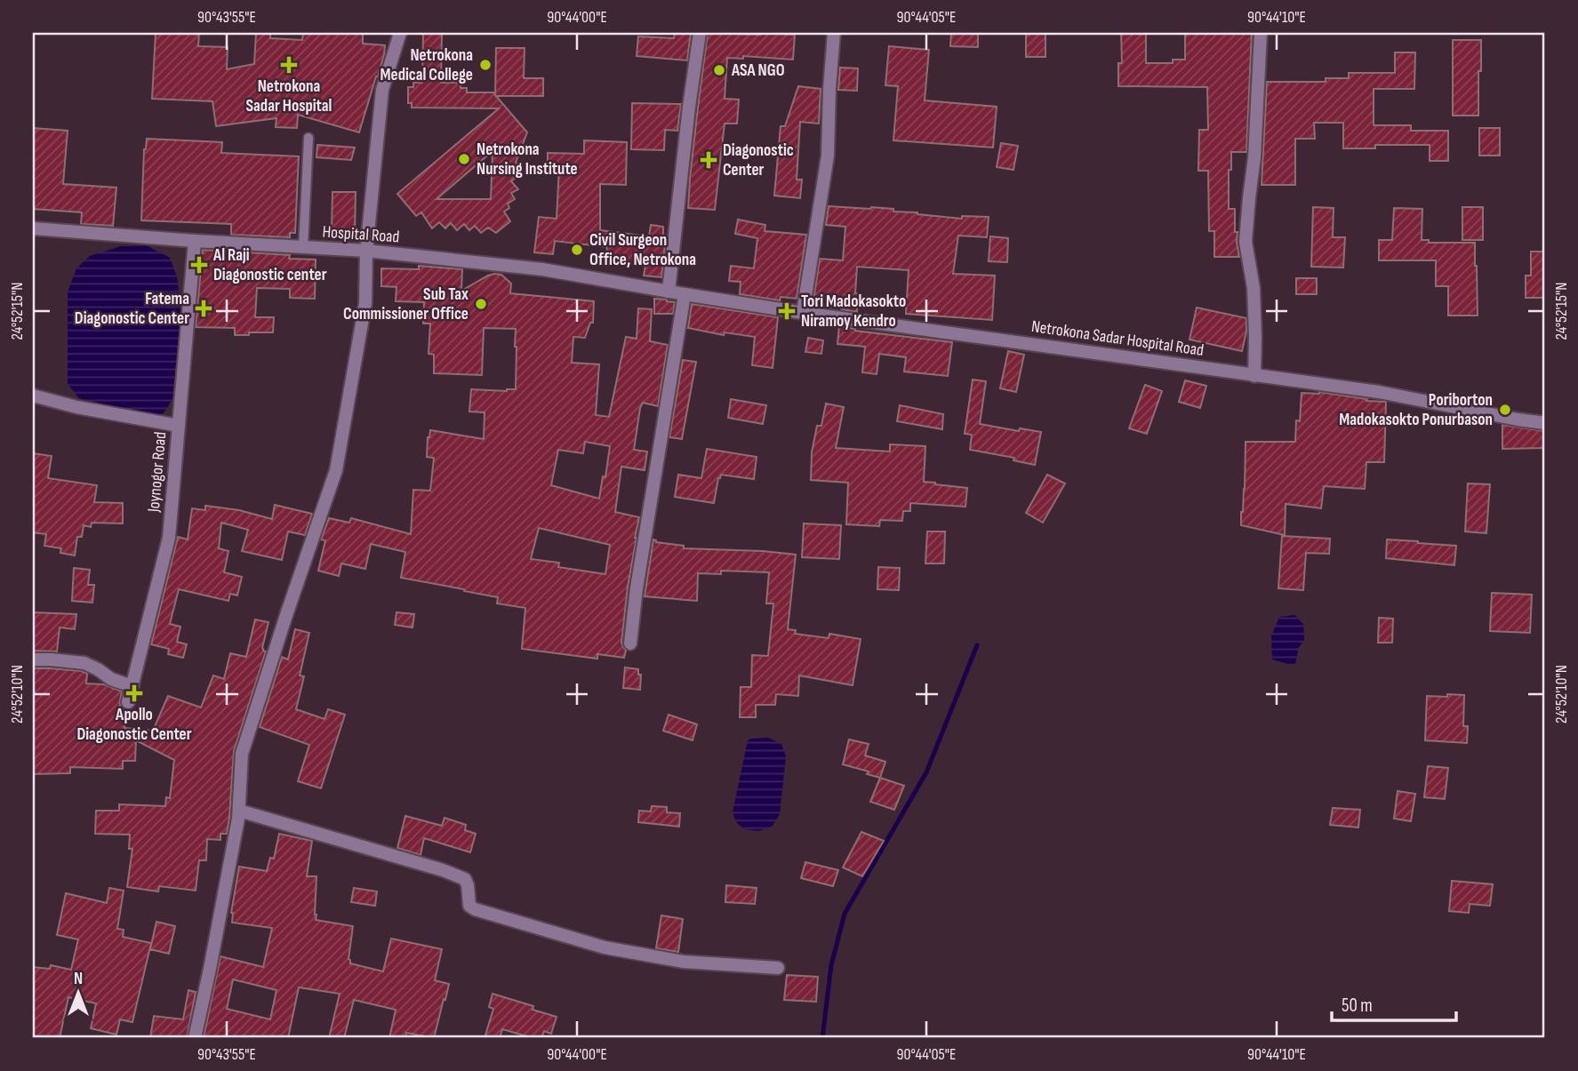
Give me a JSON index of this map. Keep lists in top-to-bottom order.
{
  "streets": {
    "street": ["Hospital Road", "Netrokona Sadar Hospital Road", "Joynogor Road"]
  },
  "crossings": [
    ["Hospital Road", "Netrokona Sadar Hospital Road"],
    ["Hospital Road", "Joynogor Road"]
  ],
  "places": {
    "health": [
      "Netrokona Sadar Hospital",
      "Diagonostic Center",
      "Al Raji Diagonostic center",
      "Fatema Diagonostic Center",
      "Tori Madokasokto Niramoy Kendro",
      "Apollo Diagonostic Center"
    ],
    "other": [
      "Netrokona Medical College",
      "ASA NGO",
      "Netrokona Nursing Institute",
      "Civil Surgeon Office, Netrokona",
      "Sub Tax Commissioner Office",
      "Poriborton Madokasokto Ponurbason"
    ]
  },
  "scale_bar": "50 m",
  "north": "top",
  "coordinates": [
    "90°43'55\"E",
    "90°44'00\"E",
    "90°44'05\"E",
    "90°44'10\"E",
    "24°52'15\"N",
    "24°52'10\"N"
  ]
}
